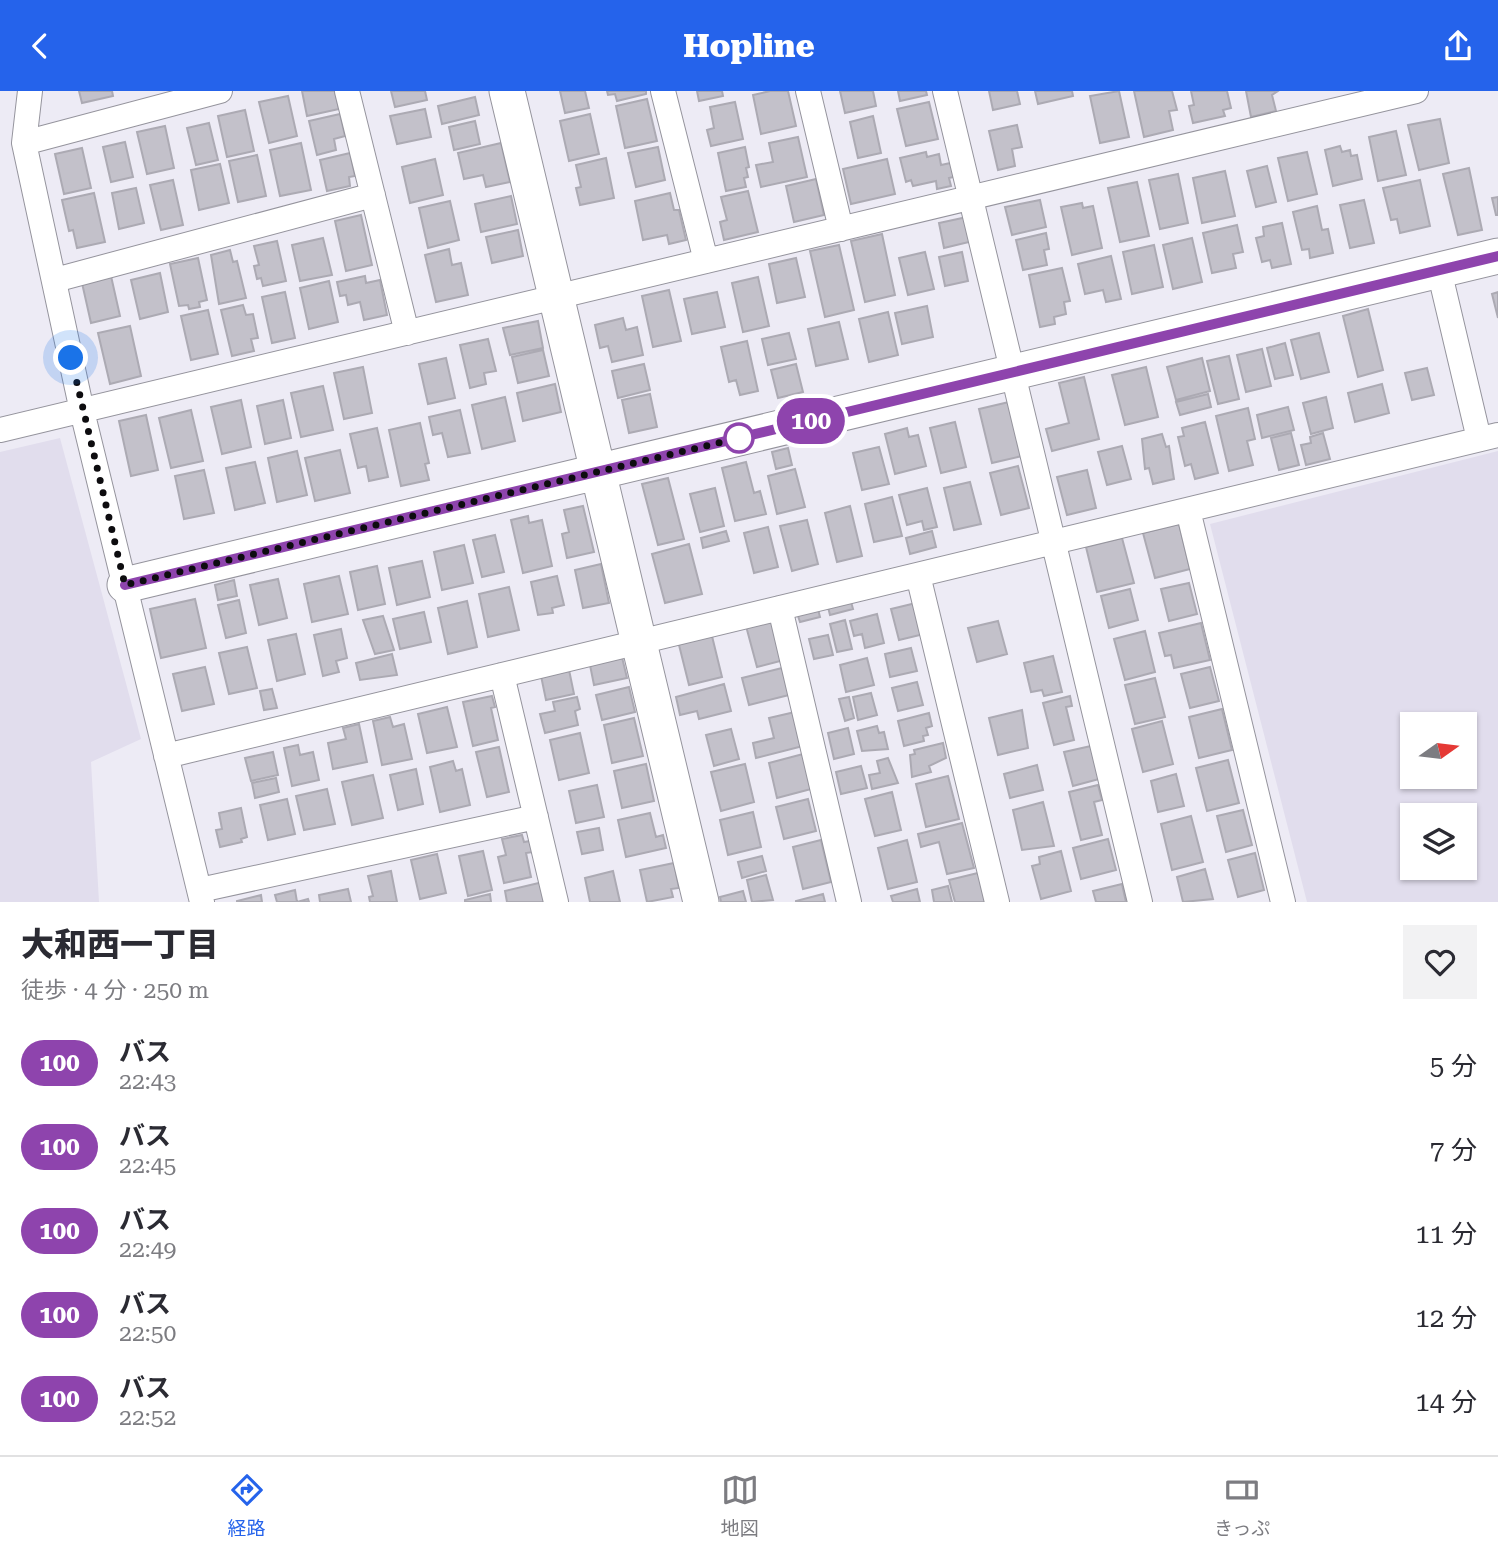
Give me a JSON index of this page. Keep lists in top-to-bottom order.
{
  "lines": ["bus line 100"],
  "north": "right",
  "page": {
    "header": "Hopline",
    "on_map": "100",
    "heading": ["大和西一丁目", "徒歩 · 4 分 · 250 m"],
    "list": [
      {
        "mark": "100",
        "name": "バス",
        "note": "22:43",
        "value": "5 分"
      },
      {
        "mark": "100",
        "name": "バス",
        "note": "22:45",
        "value": "7 分"
      },
      {
        "mark": "100",
        "name": "バス",
        "note": "22:49",
        "value": "11 分"
      },
      {
        "mark": "100",
        "name": "バス",
        "note": "22:50",
        "value": "12 分"
      },
      {
        "mark": "100",
        "name": "バス",
        "note": "22:52",
        "value": "14 分"
      }
    ],
    "tabs": ["経路", "地図", "きっぷ"]
  }
}
